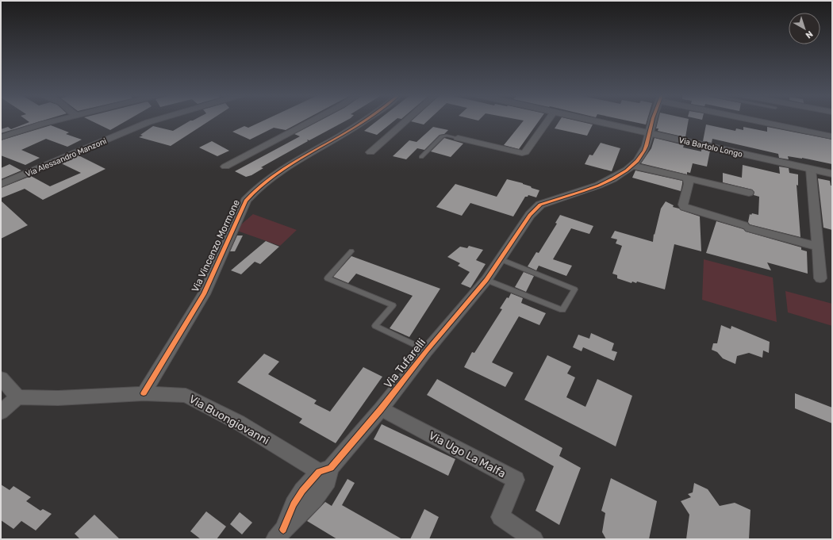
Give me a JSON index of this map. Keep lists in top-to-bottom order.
{
  "streets": {
    "street": [
      "Via Bartolo Longo",
      "Via Alessandro Manzoni",
      "Via Vincenzo Mormone",
      "Via Tufarelli",
      "Via Buongiovanni",
      "Via Ugo La Malfa"
    ]
  },
  "crossings": [
    ["Via Vincenzo Mormone", "Via Buongiovanni"],
    ["Via Tufarelli", "Via Buongiovanni"],
    ["Via Tufarelli", "Via Ugo La Malfa"]
  ],
  "north": "bottom right"
}
